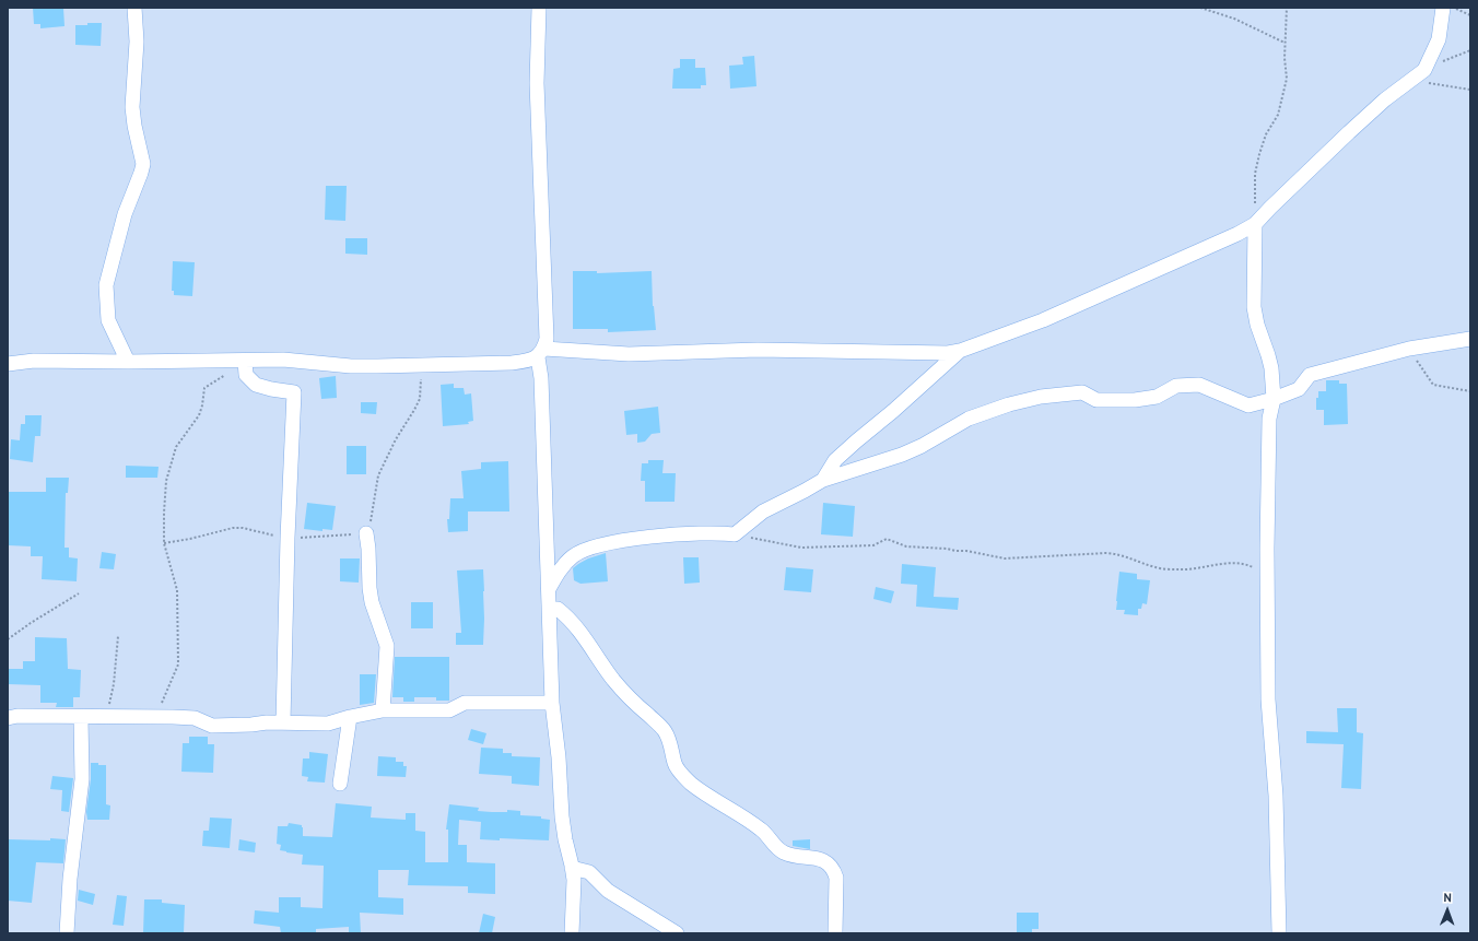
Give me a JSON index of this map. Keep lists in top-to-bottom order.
{
  "north": "top"
}
